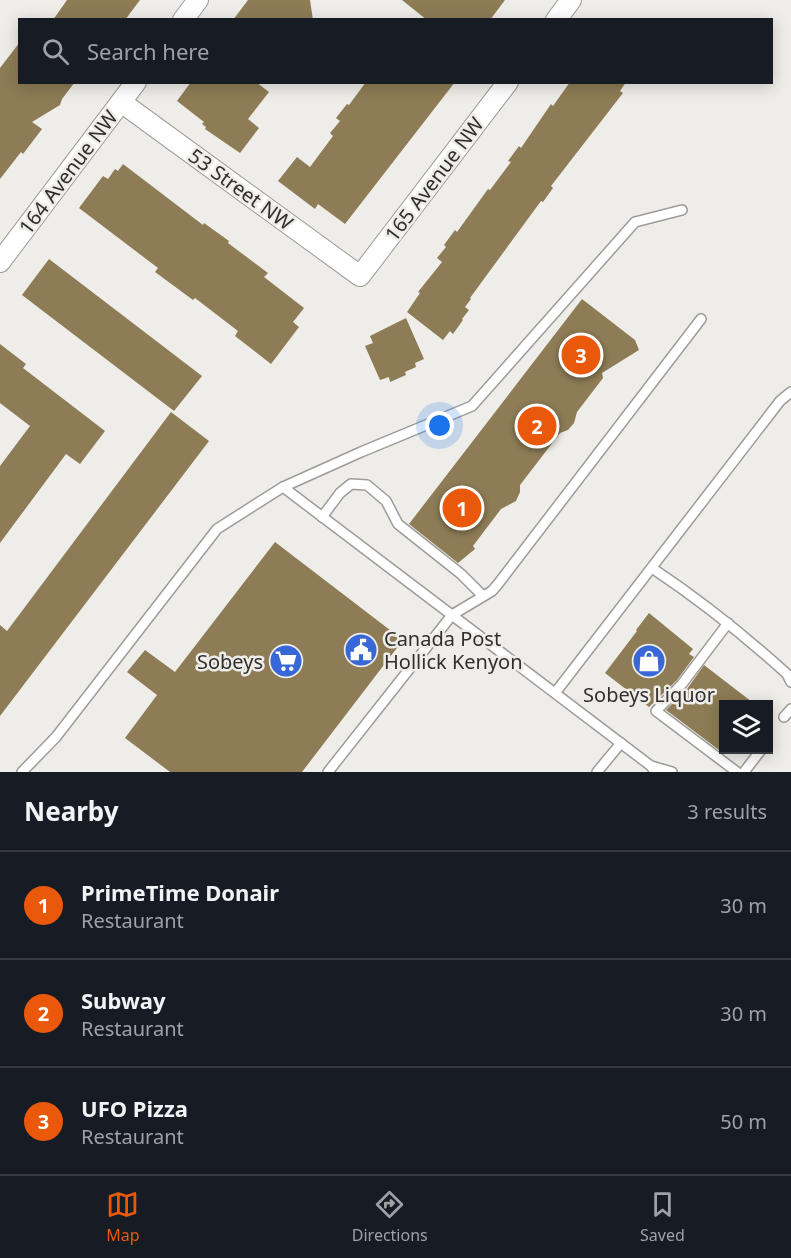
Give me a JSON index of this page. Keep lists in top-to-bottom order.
{
  "streets": {
    "street": ["164 Avenue NW", "165 Avenue NW", "53 Street NW"]
  },
  "crossings": [
    ["164 Avenue NW", "53 Street NW"],
    ["165 Avenue NW", "53 Street NW"]
  ],
  "places": {
    "public building": ["Canada Post Hollick Kenyon"],
    "supermarket": ["Sobeys"],
    "shop": ["Sobeys Liquor"]
  },
  "page": {
    "search": "Search here",
    "pins": ["3", "2", "1"],
    "heading": ["Nearby", "3 results"],
    "list": [
      {
        "mark": "1",
        "name": "PrimeTime Donair",
        "note": "Restaurant",
        "value": "30 m"
      },
      {
        "mark": "2",
        "name": "Subway",
        "note": "Restaurant",
        "value": "30 m"
      },
      {
        "mark": "3",
        "name": "UFO Pizza",
        "note": "Restaurant",
        "value": "50 m"
      }
    ],
    "nav": ["Map", "Directions", "Saved"]
  }
}
